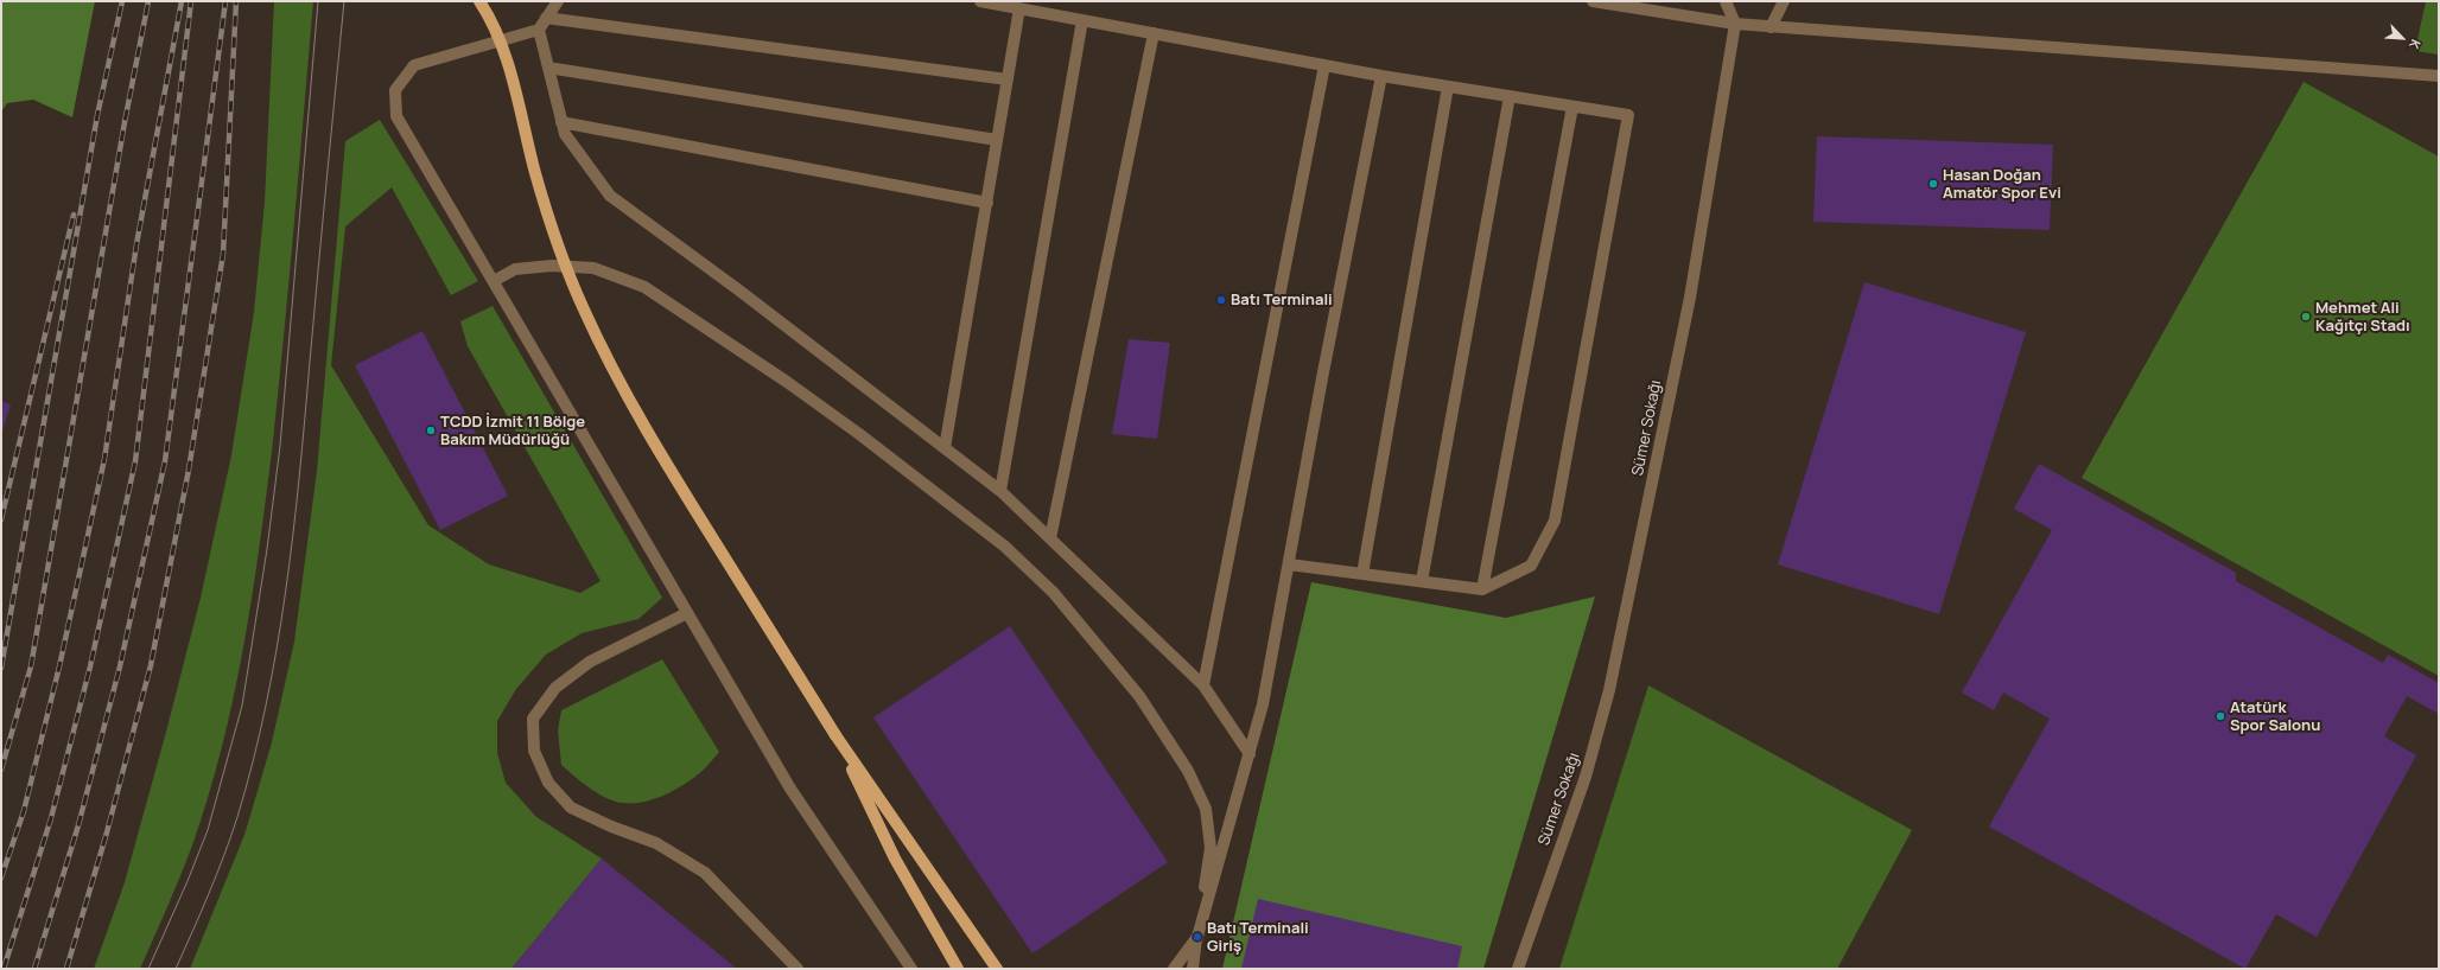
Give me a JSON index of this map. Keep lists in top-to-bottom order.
{
  "streets": {
    "street": ["Sümer Sokağı"]
  },
  "places": [
    "Hasan Doğan Amatör Spor Evi",
    "Batı Terminali",
    "Mehmet Ali Kağıtçı Stadı",
    "TCDD İzmit 11 Bölge Bakım Müdürlüğü",
    "Atatürk Spor Salonu",
    "Batı Terminali Giriş"
  ],
  "north": "bottom right"
}
